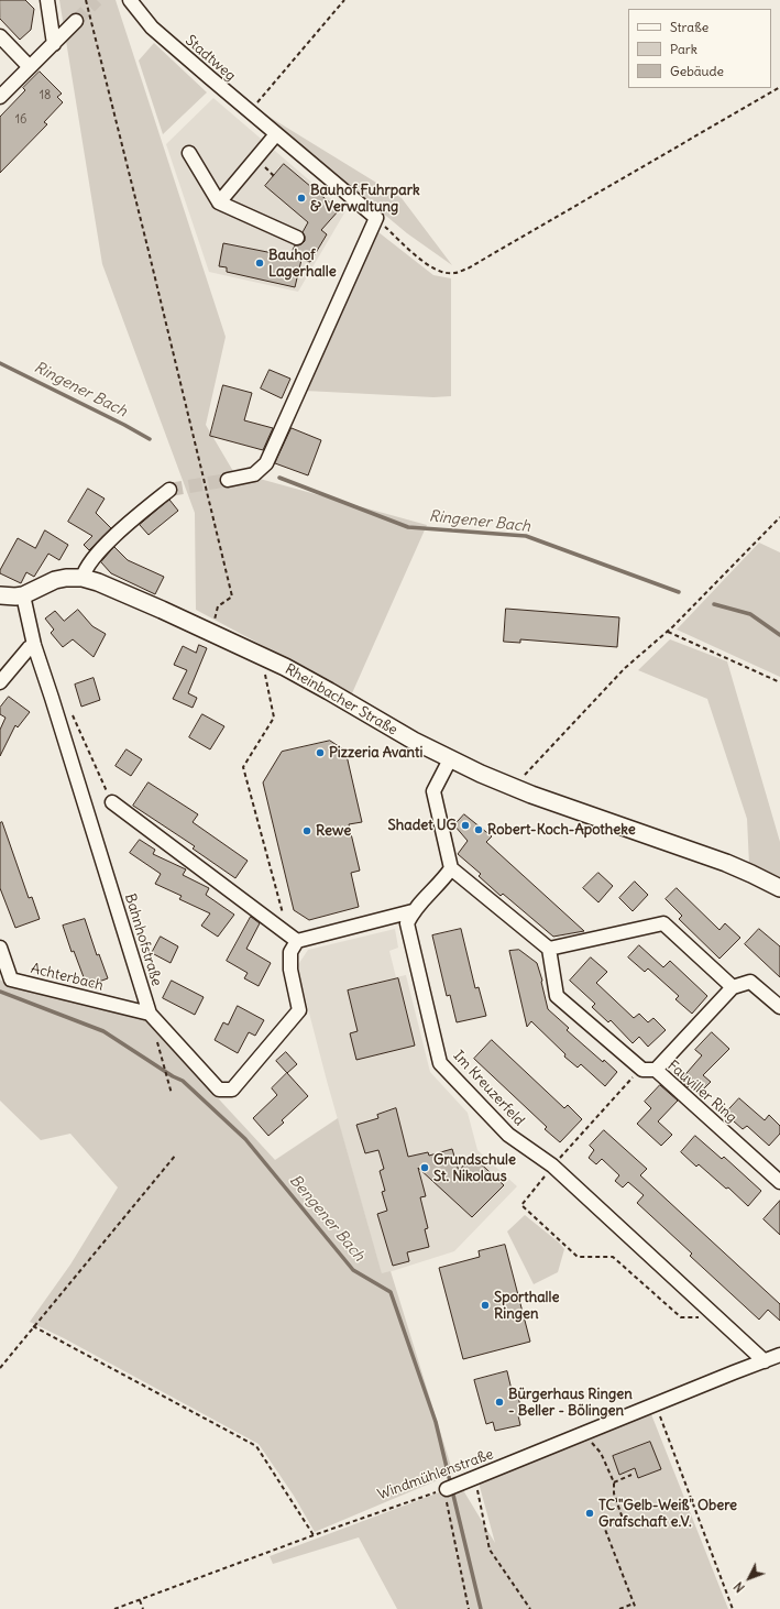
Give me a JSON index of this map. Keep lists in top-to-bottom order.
{
  "streets": {
    "main road": ["Rheinbacher Straße"],
    "street": [
      "Stadtweg",
      "Bahnhofstraße",
      "Achterbach",
      "Im Kreuzerfeld",
      "Fauviller Ring",
      "Windmühlenstraße"
    ]
  },
  "crossings": [
    ["Rheinbacher Straße", "Bahnhofstraße"],
    ["Bahnhofstraße", "Achterbach"],
    ["Im Kreuzerfeld", "Windmühlenstraße"]
  ],
  "water": ["Ringener Bach", "Bengener Bach"],
  "places": [
    "Bauhof Fuhrpark & Verwaltung",
    "Bauhof Lagerhalle",
    "Pizzeria Avanti",
    "Shadet UG",
    "Robert-Koch-Apotheke",
    "Rewe",
    "Grundschule St. Nikolaus",
    "Sporthalle Ringen",
    "Bürgerhaus Ringen - Beller - Bölingen",
    "TC \"Gelb-Weiß\" Obere Grafschaft e.V."
  ],
  "house_numbers": ["18", "16"],
  "legend": ["Straße", "Park", "Gebäude"],
  "north": "bottom left"
}
